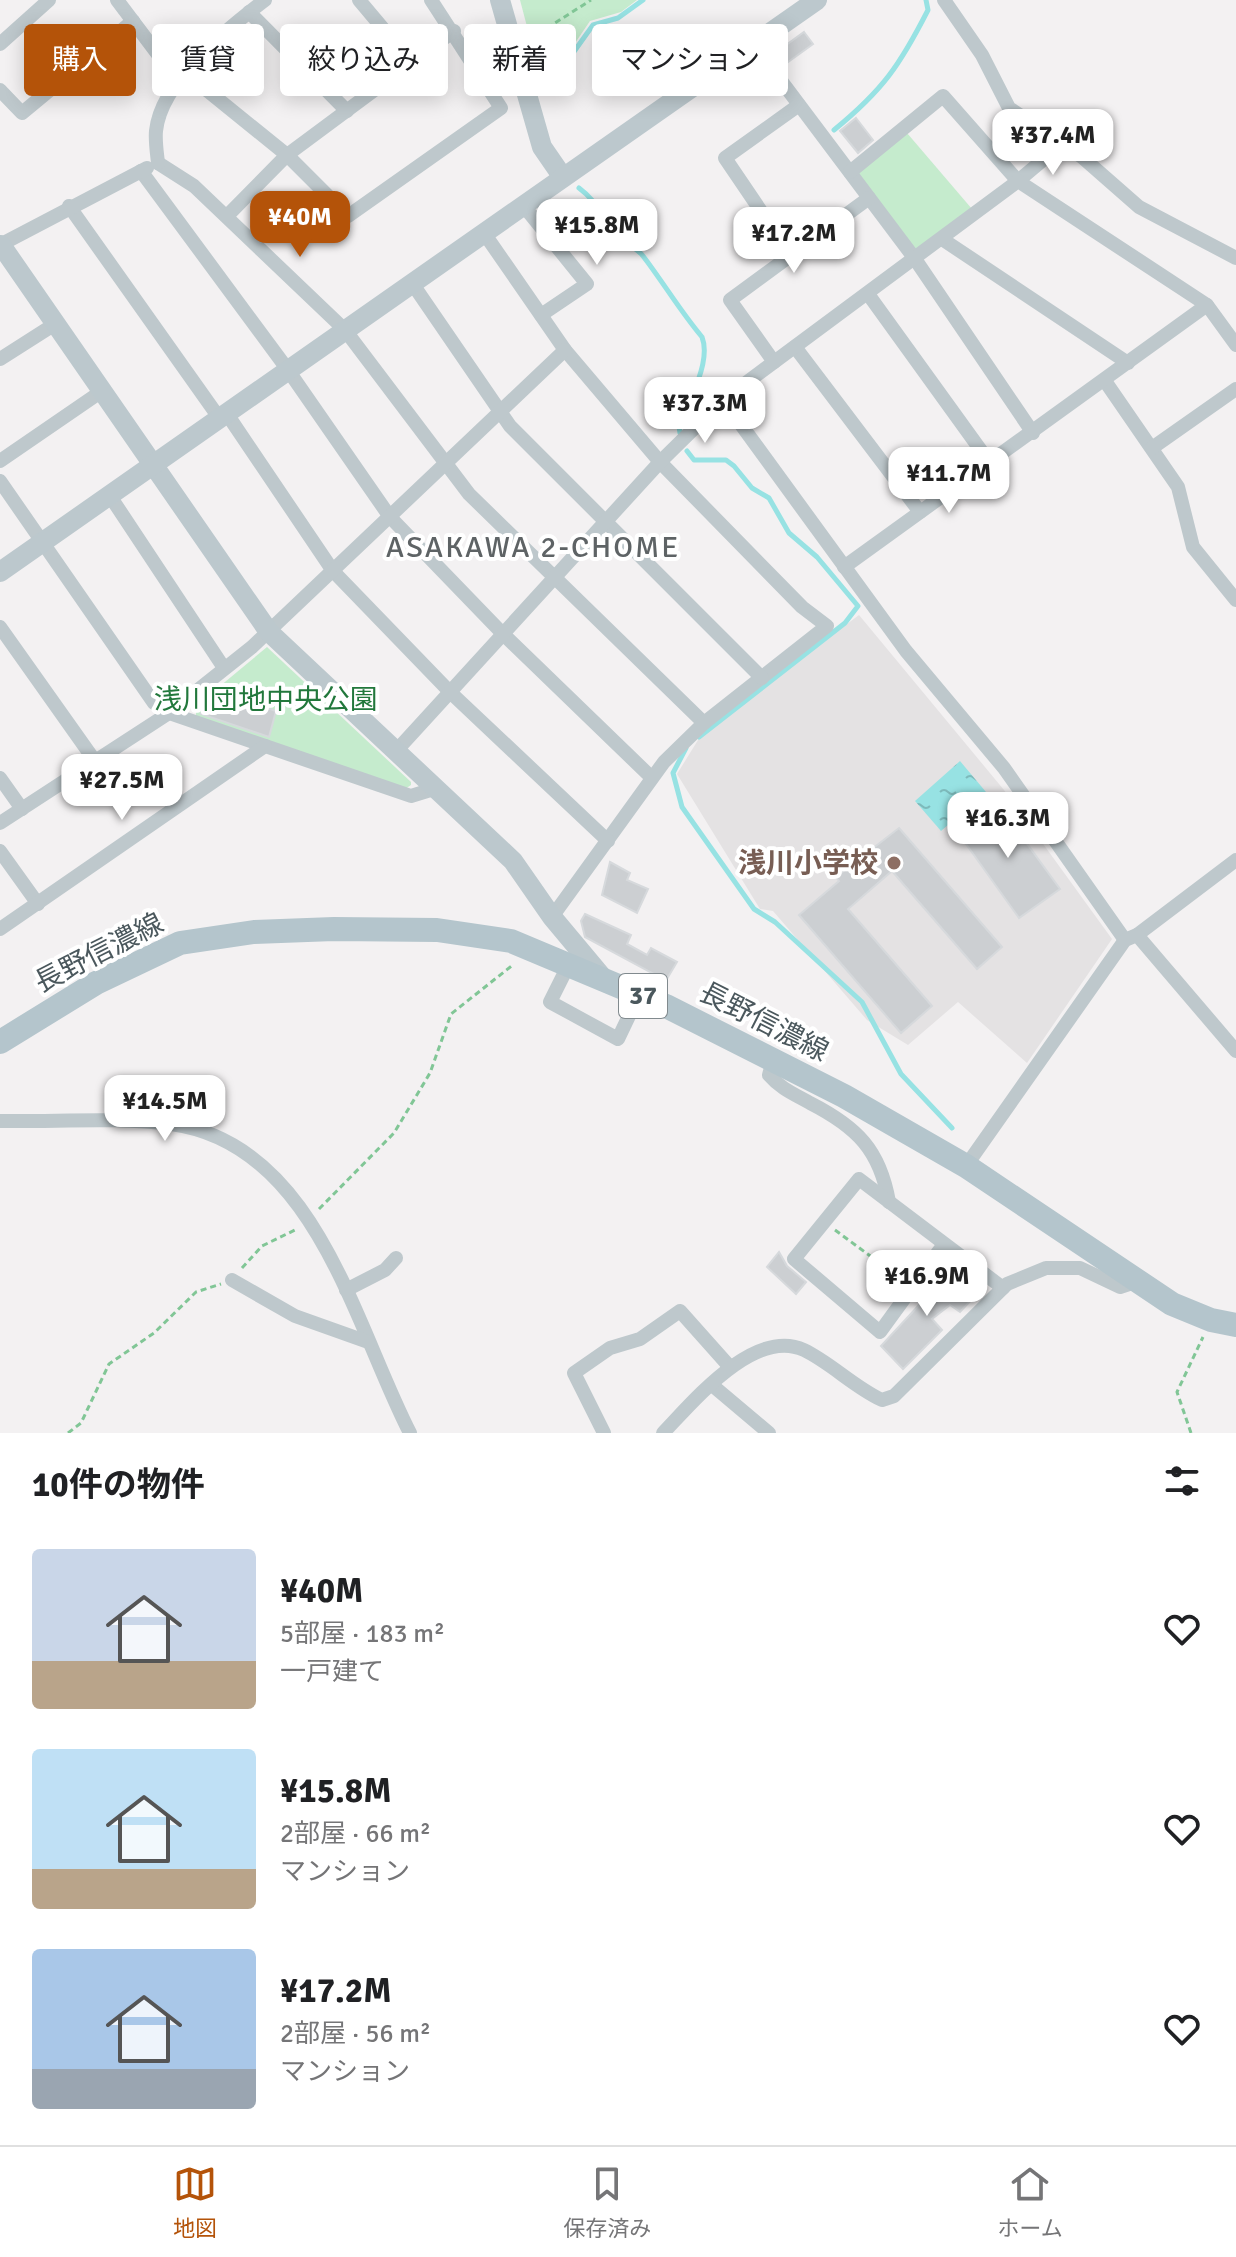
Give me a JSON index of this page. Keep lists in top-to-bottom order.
{
  "streets": {
    "main road": ["長野信濃線", "37"]
  },
  "districts": ["ASAKAWA 2-CHOME"],
  "parks": ["浅川団地中央公園"],
  "places": ["浅川小学校"],
  "page": {
    "chip": [
      "購入",
      "賃貸",
      "絞り込み",
      "新着",
      "マンション"
    ],
    "price": [
      "¥37.4M",
      "¥40M",
      "¥15.8M",
      "¥17.2M",
      "¥37.3M",
      "¥11.7M",
      "¥27.5M",
      "¥16.3M",
      "¥14.5M",
      "¥16.9M"
    ],
    "heading": "10件の物件",
    "list": [
      {
        "name": "¥40M",
        "note": "5部屋 · 183 m² · 一戸建て"
      },
      {
        "name": "¥15.8M",
        "note": "2部屋 · 66 m² · マンション"
      },
      {
        "name": "¥17.2M",
        "note": "2部屋 · 56 m² · マンション"
      }
    ],
    "tabs": ["地図", "保存済み", "ホーム"]
  }
}
